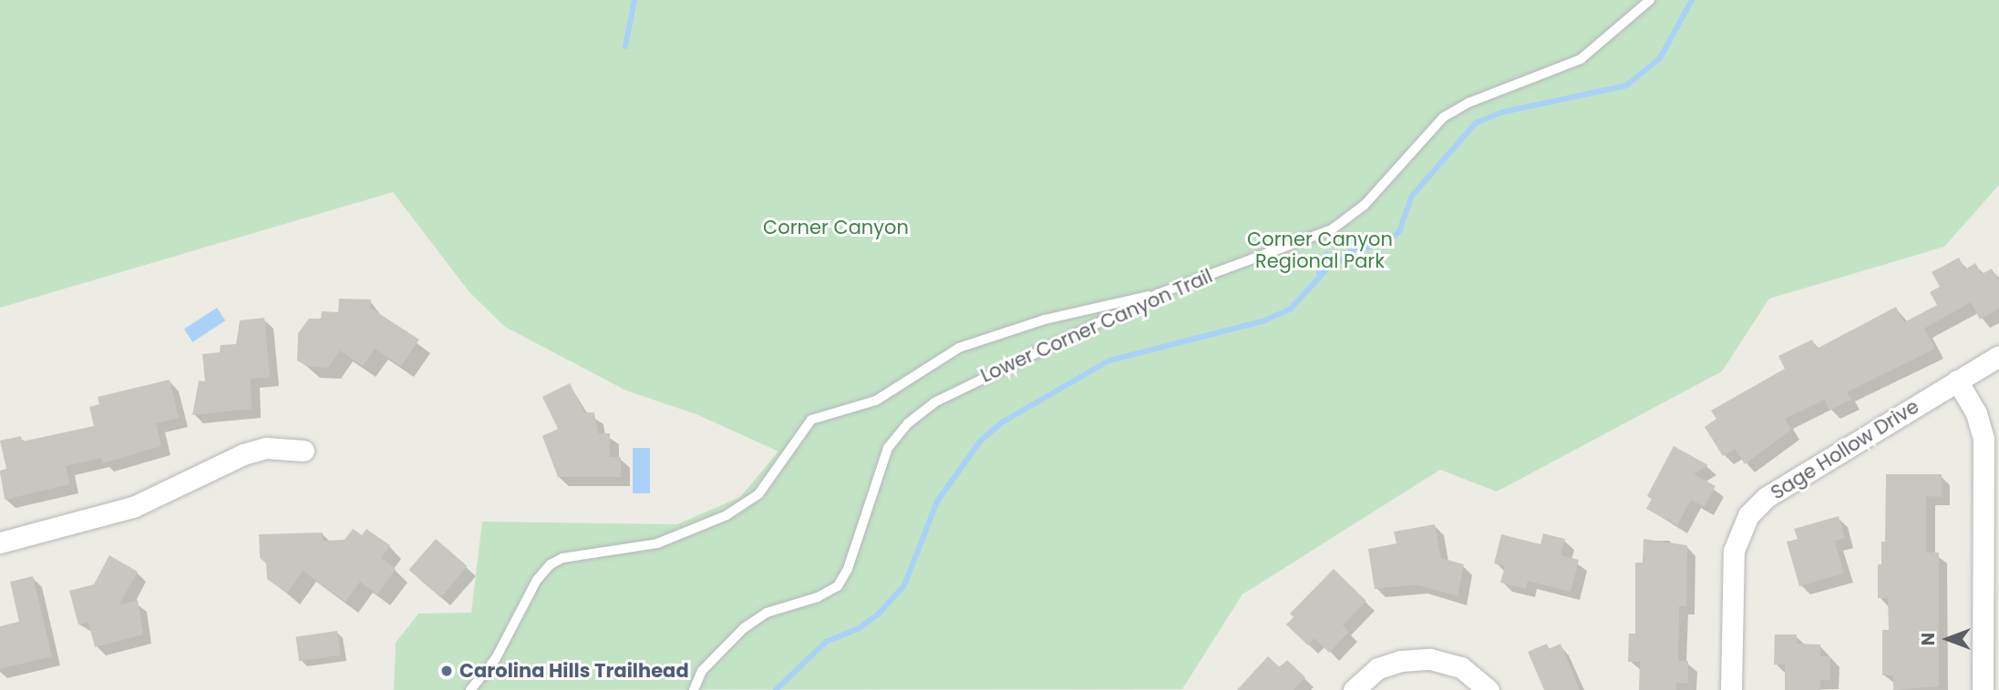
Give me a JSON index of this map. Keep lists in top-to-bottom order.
{
  "streets": {
    "street": ["Sage Hollow Drive"],
    "lane": ["Lower Corner Canyon Trail"]
  },
  "parks": ["Corner Canyon", "Corner Canyon Regional Park"],
  "places": ["Carolina Hills Trailhead"],
  "north": "left"
}
